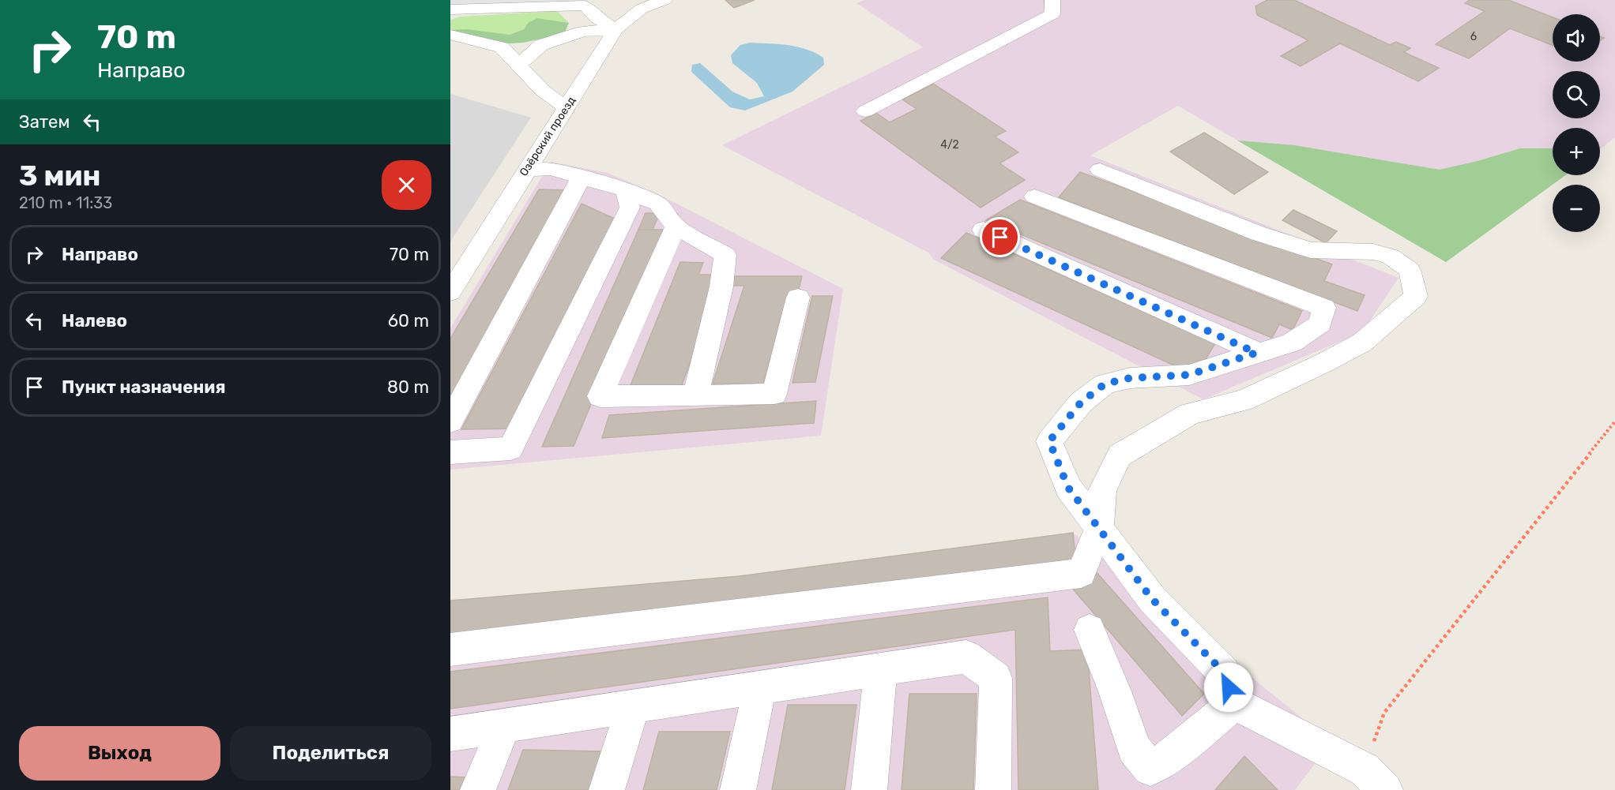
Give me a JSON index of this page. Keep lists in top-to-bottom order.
{
  "streets": {
    "street": ["Озёрский проезд"]
  },
  "house_numbers": ["6", "4/2"],
  "page": {
    "turn": ["70 m", "Направо"],
    "map_buttons": ["+", "−"],
    "then": "Затем",
    "heading": ["3 мин", "210 m · 11:33"],
    "list": [
      {
        "name": "Направо",
        "value": "70 m"
      },
      {
        "name": "Налево",
        "value": "60 m"
      },
      {
        "name": "Пункт назначения",
        "value": "80 m"
      }
    ],
    "buttons": ["Выход", "Поделиться"]
  }
}
